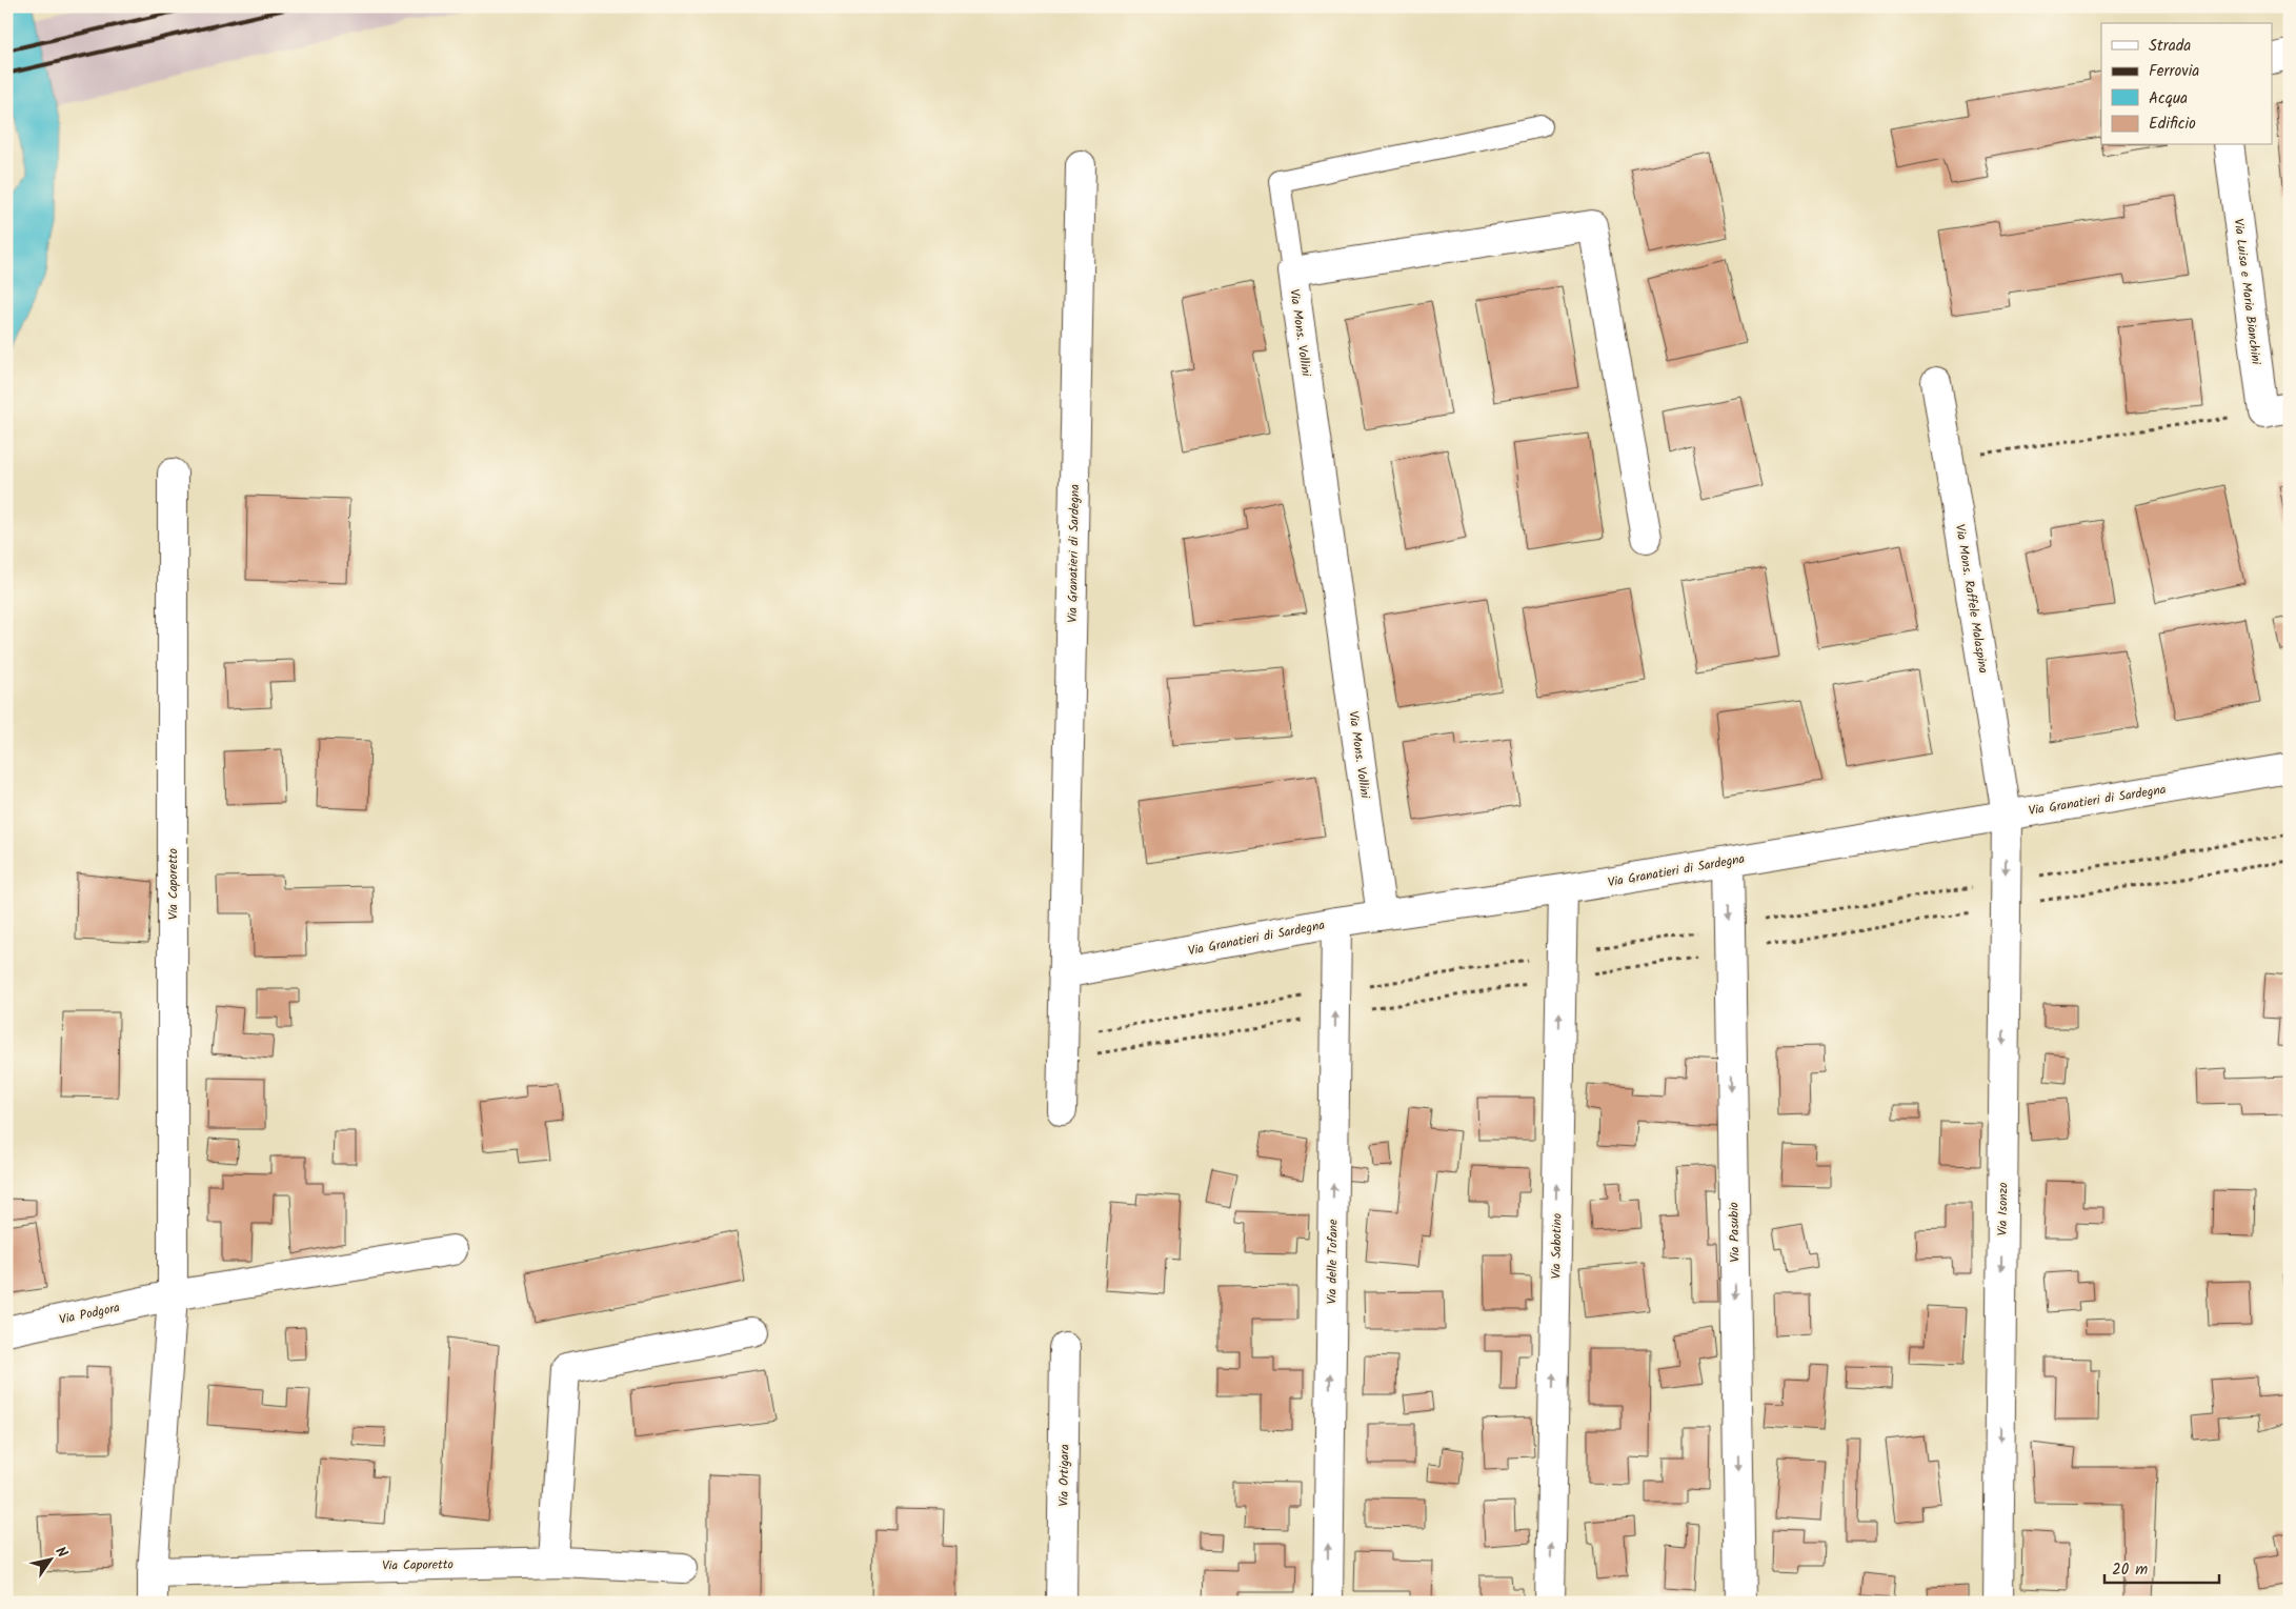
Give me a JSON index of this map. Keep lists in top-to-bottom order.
{
  "streets": {
    "street": [
      "Via Luisa e Maria Bianchini",
      "Via Mons. Vollini",
      "Via Granatieri di Sardegna",
      "Via Mons. Raffele Malaspina",
      "Via Caporetto",
      "Via Isonzo",
      "Via Pasubio",
      "Via Sabotino",
      "Via delle Tofane",
      "Via Podgora",
      "Via Ortigara"
    ]
  },
  "crossings": [
    ["Via Mons. Vollini", "Via Granatieri di Sardegna"],
    ["Via Granatieri di Sardegna", "Via Mons. Raffele Malaspina"],
    ["Via Granatieri di Sardegna", "Via Isonzo"],
    ["Via Granatieri di Sardegna", "Via Pasubio"],
    ["Via Granatieri di Sardegna", "Via Sabotino"],
    ["Via Granatieri di Sardegna", "Via delle Tofane"],
    ["Via Mons. Raffele Malaspina", "Via Isonzo"],
    ["Via Caporetto", "Via Podgora"]
  ],
  "one_way": [
    "Via Isonzo",
    "Via Pasubio",
    "Via Sabotino",
    "Via delle Tofane"
  ],
  "legend": [
    "Strada",
    "Ferrovia",
    "Acqua",
    "Edificio"
  ],
  "scale_bar": "20 m",
  "north": "top right"
}
